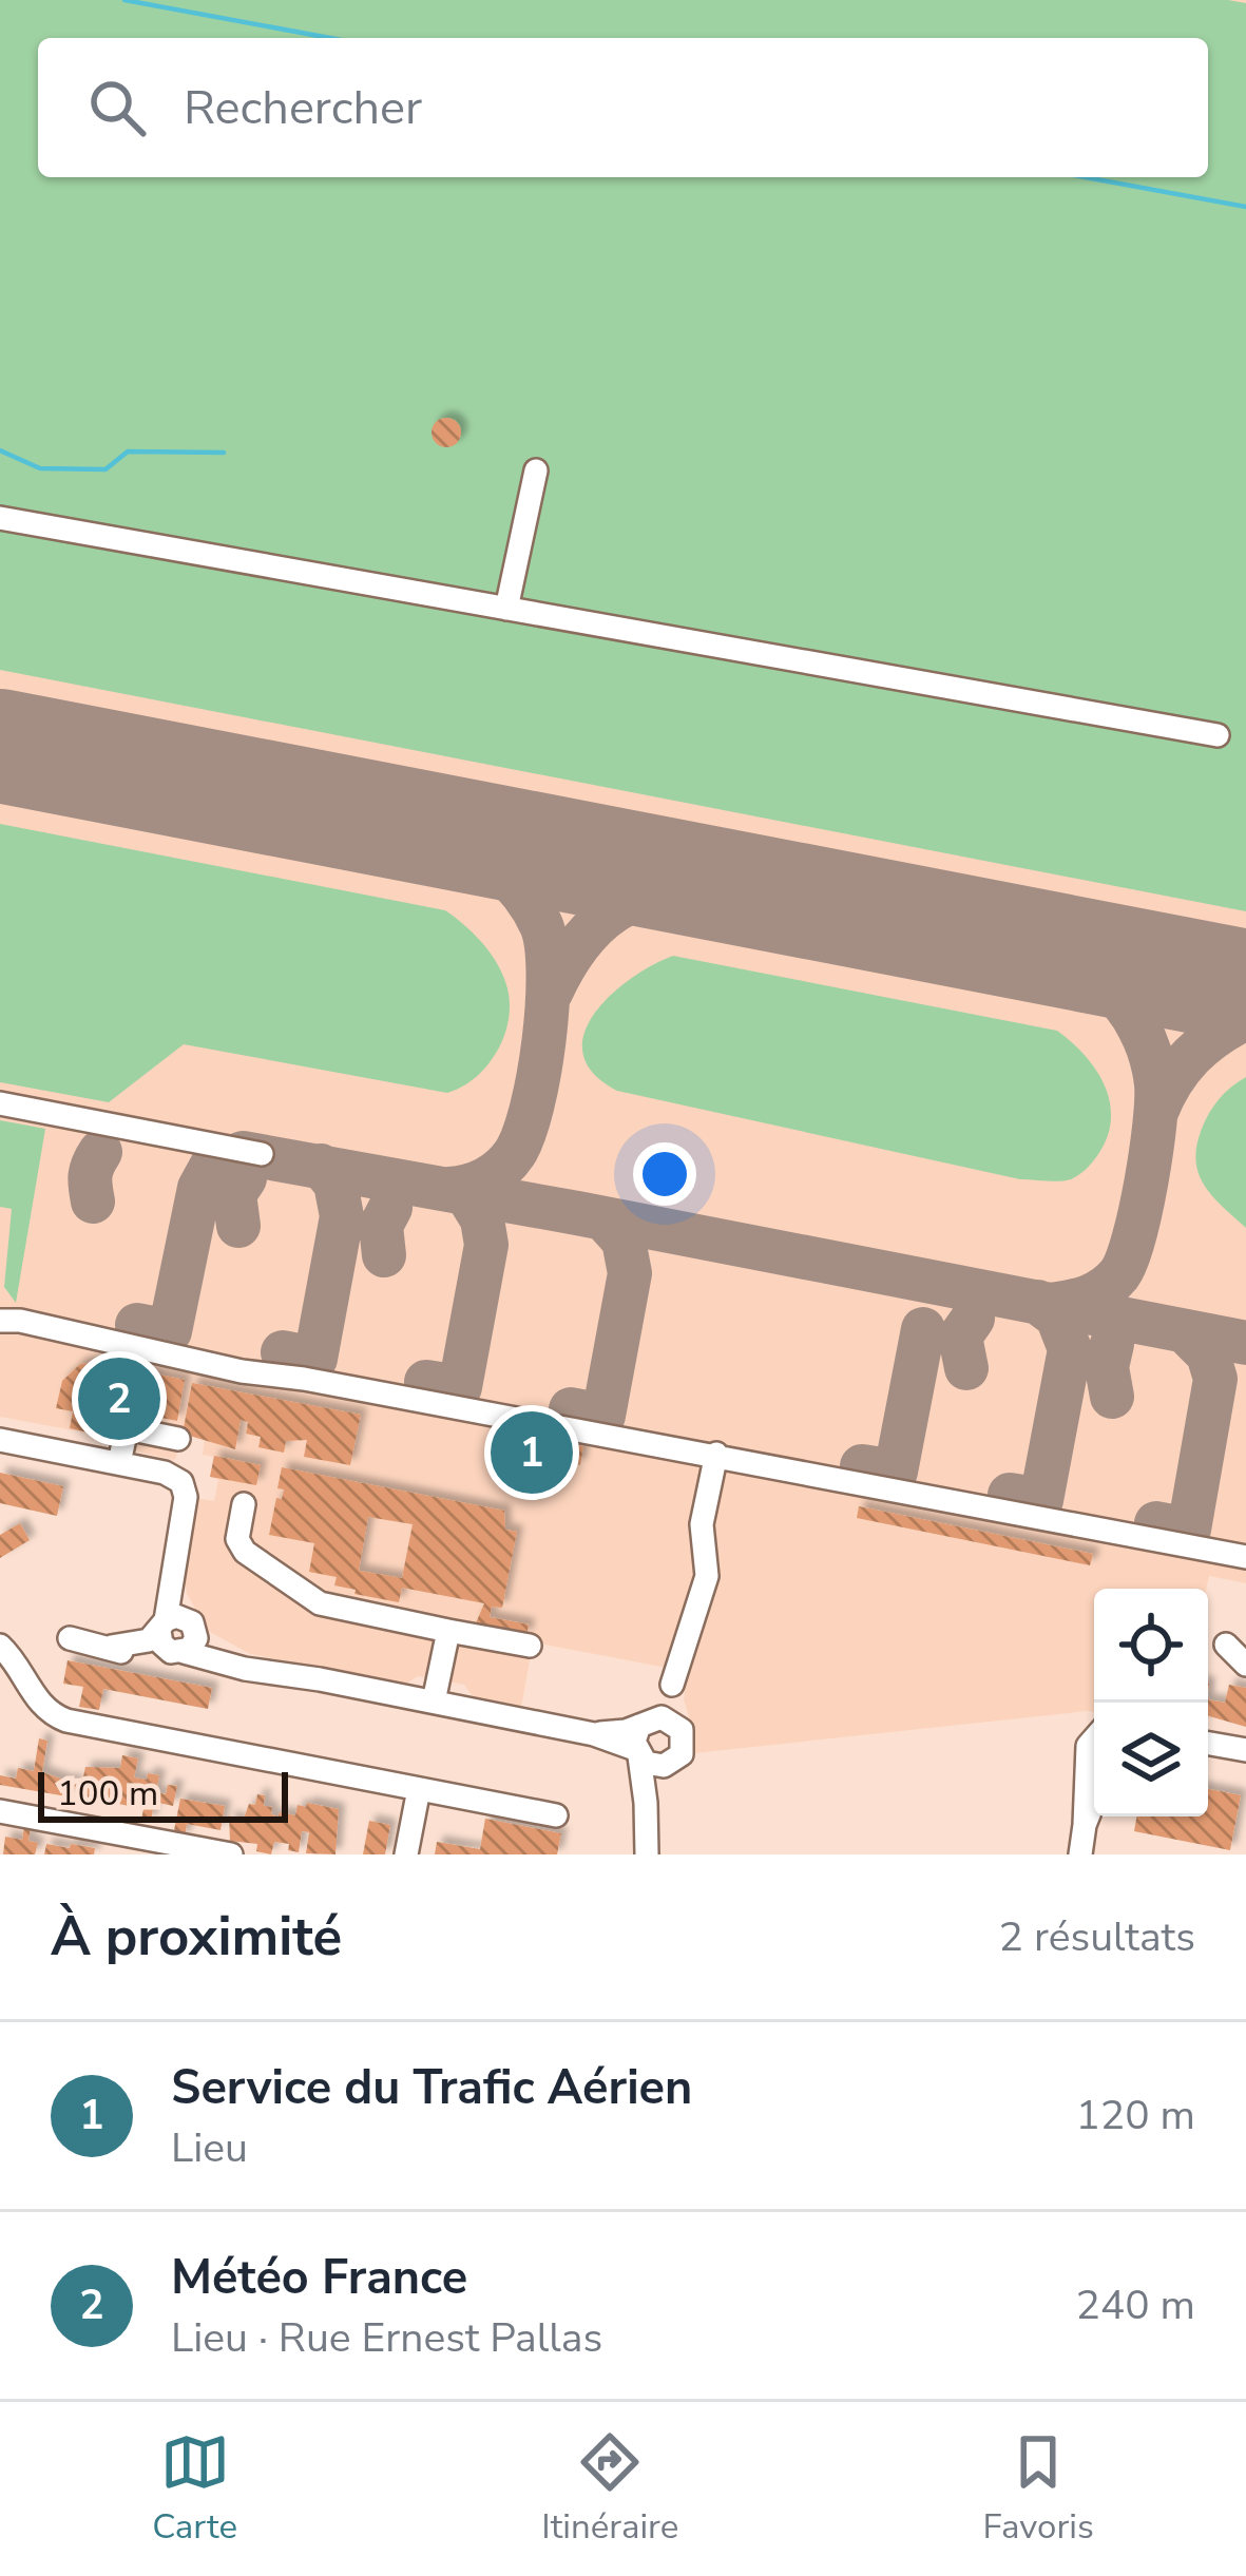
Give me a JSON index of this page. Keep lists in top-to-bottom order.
{
  "scale_bar": "100 m",
  "page": {
    "search": "Rechercher",
    "pins": ["2", "1"],
    "scale": "100 m",
    "heading": ["À proximité", "2 résultats"],
    "list": [
      {
        "mark": "1",
        "name": "Service du Trafic Aérien",
        "note": "Lieu",
        "value": "120 m"
      },
      {
        "mark": "2",
        "name": "Météo France",
        "note": "Lieu · Rue Ernest Pallas",
        "value": "240 m"
      }
    ],
    "nav": ["Carte", "Itinéraire", "Favoris"]
  }
}
